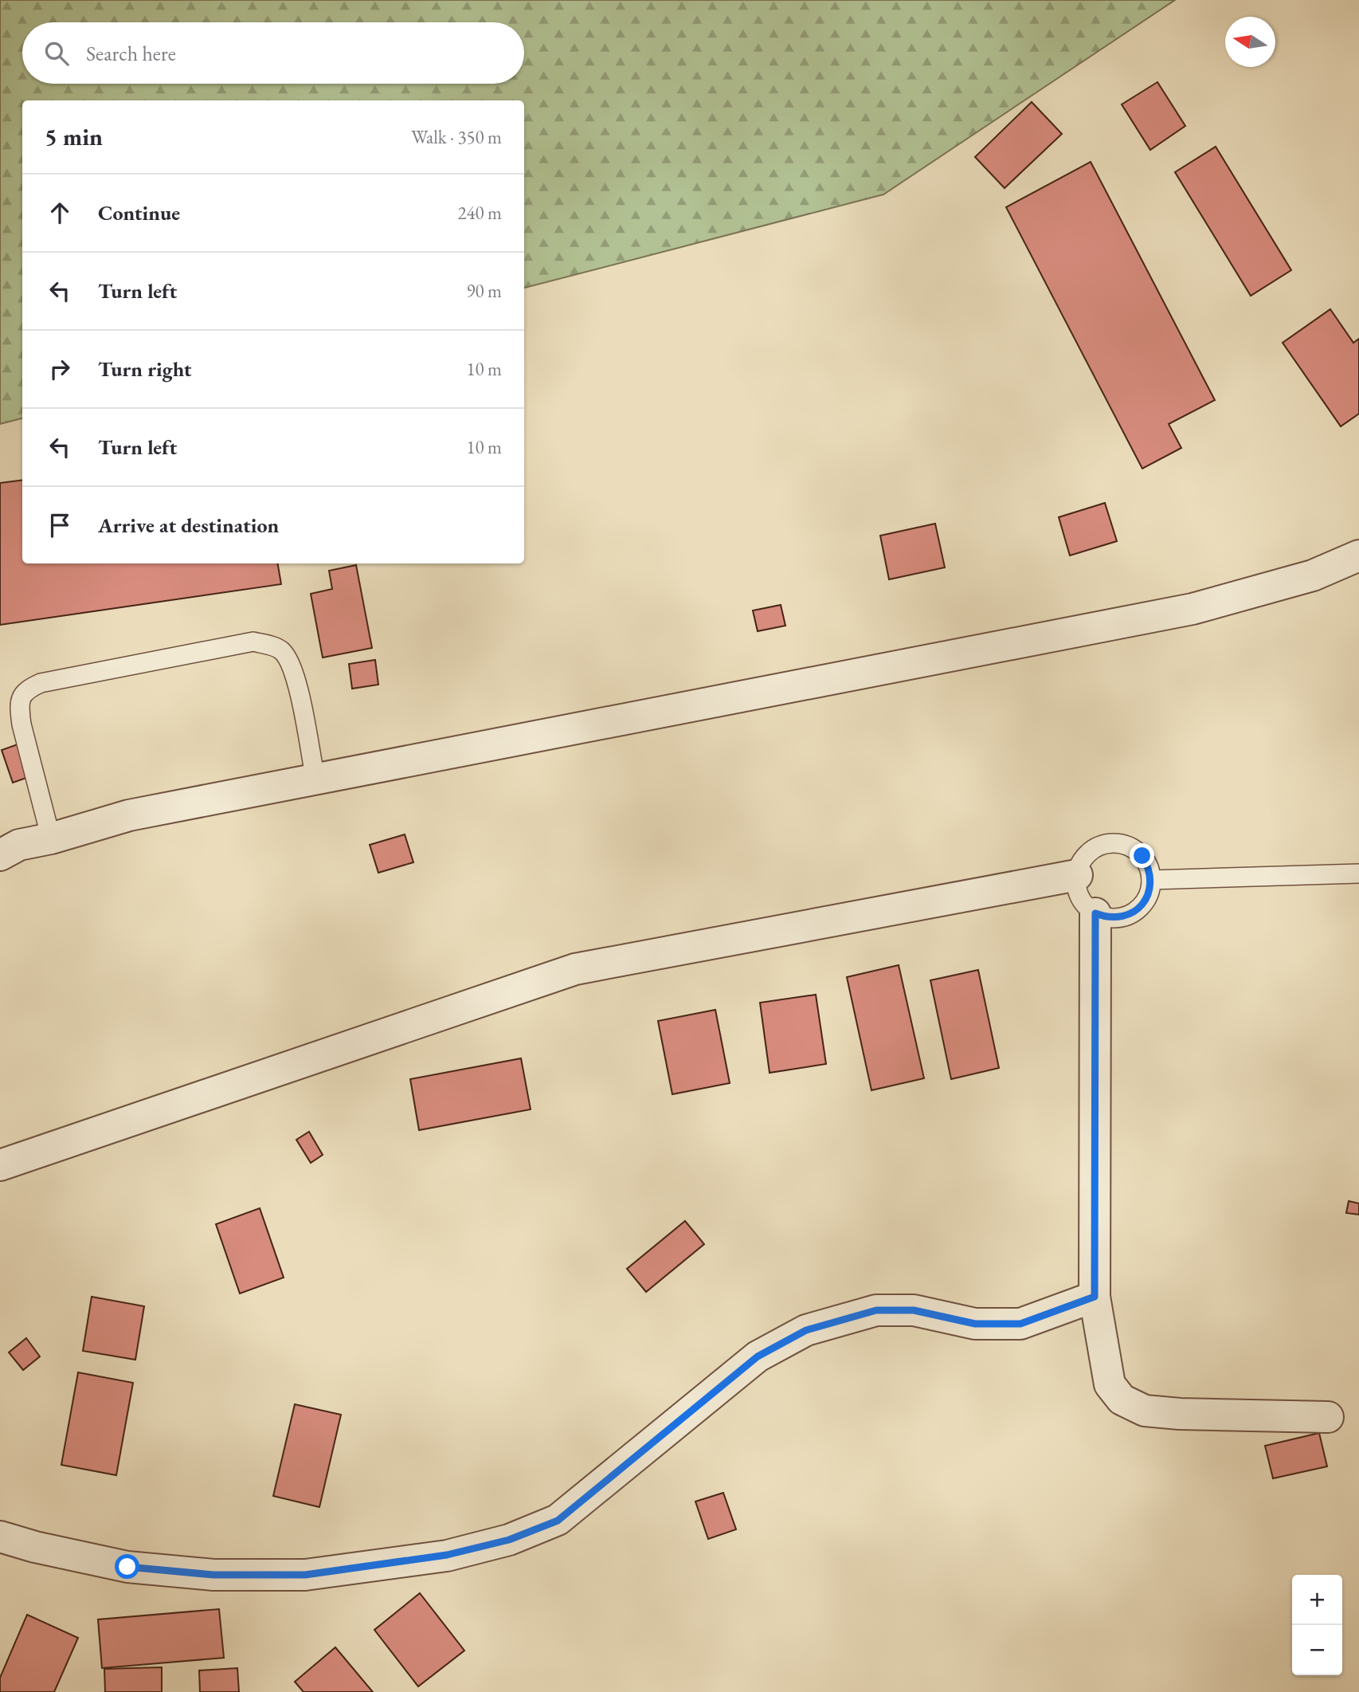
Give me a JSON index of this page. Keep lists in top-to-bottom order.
{
  "north": "left",
  "page": {
    "search": "Search here",
    "heading": ["5 min", "Walk · 350 m"],
    "list": [
      ["Continue", "240 m"],
      ["Turn left", "90 m"],
      ["Turn right", "10 m"],
      ["Turn left", "10 m"],
      "Arrive at destination"
    ],
    "map_buttons": ["+", "−"]
  }
}
